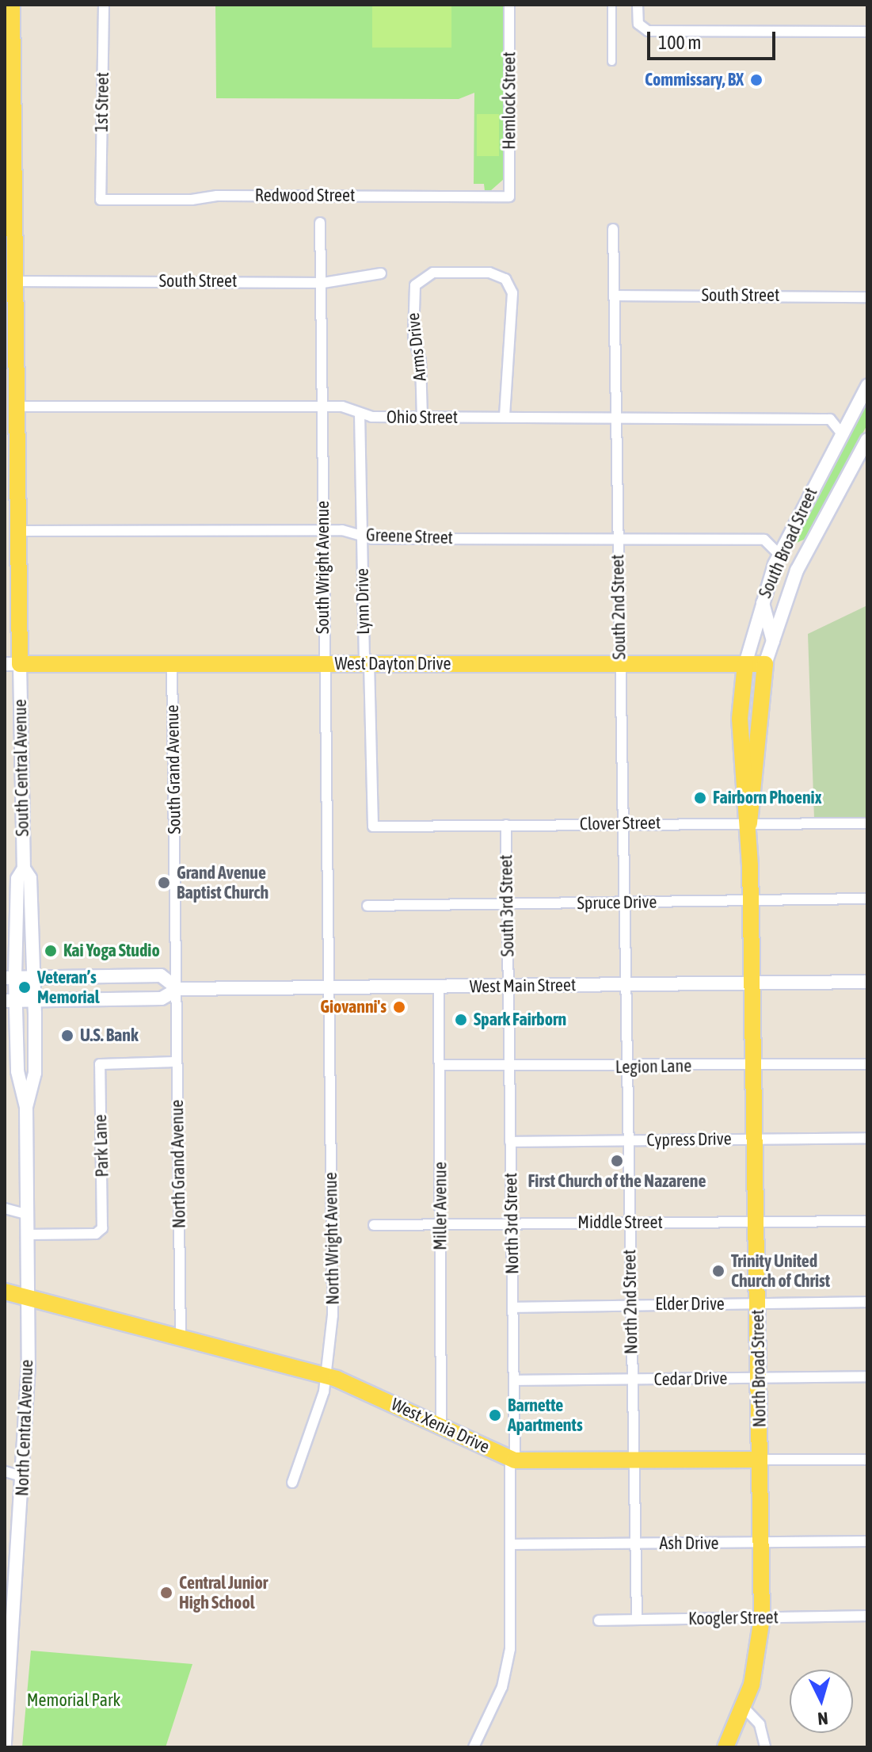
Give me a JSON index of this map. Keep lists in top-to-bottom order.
{
  "streets": {
    "main road": [
      "South Broad Street",
      "West Dayton Drive",
      "South Central Avenue",
      "North Broad Street",
      "West Xenia Drive"
    ],
    "street": [
      "Hemlock Street",
      "1st Street",
      "Redwood Street",
      "South Street",
      "Arms Drive",
      "Ohio Street",
      "Greene Street",
      "South Wright Avenue",
      "Lynn Drive",
      "South 2nd Street",
      "South Grand Avenue",
      "Clover Street",
      "Spruce Drive",
      "South 3rd Street",
      "West Main Street",
      "Legion Lane",
      "Cypress Drive",
      "Park Lane",
      "North Grand Avenue",
      "Miller Avenue",
      "Middle Street",
      "North 3rd Street",
      "North Wright Avenue",
      "North 2nd Street",
      "Elder Drive",
      "Cedar Drive",
      "North Central Avenue",
      "Ash Drive",
      "Koogler Street"
    ]
  },
  "crossings": [
    ["Hemlock Street", "Redwood Street"],
    ["1st Street", "Redwood Street"],
    ["South Street", "South Wright Avenue"],
    ["South Street", "South 2nd Street"],
    ["South Street", "South Central Avenue"],
    ["Arms Drive", "Ohio Street"],
    ["Ohio Street", "South Broad Street"],
    ["Ohio Street", "South Wright Avenue"],
    ["Ohio Street", "Lynn Drive"],
    ["Ohio Street", "South 2nd Street"],
    ["Ohio Street", "South Central Avenue"],
    ["Greene Street", "South Broad Street"],
    ["Greene Street", "South Wright Avenue"],
    ["Greene Street", "Lynn Drive"],
    ["Greene Street", "South 2nd Street"],
    ["Greene Street", "South Central Avenue"],
    ["South Broad Street", "West Dayton Drive"],
    ["South Broad Street", "Clover Street"],
    ["South Broad Street", "Spruce Drive"],
    ["South Broad Street", "West Main Street"],
    ["South Broad Street", "North Broad Street"],
    ["South Wright Avenue", "West Dayton Drive"],
    ["South Wright Avenue", "West Main Street"],
    ["South Wright Avenue", "North Wright Avenue"],
    ["Lynn Drive", "West Dayton Drive"],
    ["Lynn Drive", "Clover Street"],
    ["South 2nd Street", "West Dayton Drive"],
    ["South 2nd Street", "Clover Street"],
    ["South 2nd Street", "Spruce Drive"],
    ["South 2nd Street", "West Main Street"],
    ["South 2nd Street", "North 2nd Street"],
    ["West Dayton Drive", "South Central Avenue"],
    ["West Dayton Drive", "South Grand Avenue"],
    ["South Central Avenue", "West Main Street"],
    ["South Central Avenue", "North Central Avenue"],
    ["South Grand Avenue", "West Main Street"],
    ["South Grand Avenue", "North Grand Avenue"],
    ["Clover Street", "South 3rd Street"],
    ["Spruce Drive", "South 3rd Street"],
    ["South 3rd Street", "West Main Street"],
    ["South 3rd Street", "North 3rd Street"],
    ["West Main Street", "North Grand Avenue"],
    ["West Main Street", "Miller Avenue"],
    ["West Main Street", "North 3rd Street"],
    ["West Main Street", "North Wright Avenue"],
    ["West Main Street", "North 2nd Street"],
    ["West Main Street", "North Broad Street"],
    ["West Main Street", "North Central Avenue"],
    ["Legion Lane", "Miller Avenue"],
    ["Legion Lane", "North 3rd Street"],
    ["Legion Lane", "North 2nd Street"],
    ["Legion Lane", "North Broad Street"],
    ["Cypress Drive", "North 3rd Street"],
    ["Cypress Drive", "North 2nd Street"],
    ["Cypress Drive", "North Broad Street"],
    ["Park Lane", "North Grand Avenue"],
    ["Park Lane", "North Central Avenue"],
    ["North Grand Avenue", "West Xenia Drive"],
    ["Miller Avenue", "Middle Street"],
    ["Miller Avenue", "West Xenia Drive"],
    ["Middle Street", "North 3rd Street"],
    ["Middle Street", "North 2nd Street"],
    ["Middle Street", "North Broad Street"],
    ["North 3rd Street", "Elder Drive"],
    ["North 3rd Street", "Cedar Drive"],
    ["North 3rd Street", "West Xenia Drive"],
    ["North 3rd Street", "Ash Drive"],
    ["North Wright Avenue", "West Xenia Drive"],
    ["North 2nd Street", "Elder Drive"],
    ["North 2nd Street", "Cedar Drive"],
    ["North 2nd Street", "West Xenia Drive"],
    ["North 2nd Street", "Ash Drive"],
    ["North 2nd Street", "Koogler Street"],
    ["Elder Drive", "North Broad Street"],
    ["North Broad Street", "Cedar Drive"],
    ["North Broad Street", "West Xenia Drive"],
    ["North Broad Street", "Ash Drive"],
    ["North Broad Street", "Koogler Street"],
    ["West Xenia Drive", "North Central Avenue"]
  ],
  "parks": ["Memorial Park"],
  "places": [
    "Commissary, BX",
    "Fairborn Phoenix",
    "Grand Avenue Baptist Church",
    "Kai Yoga Studio",
    "Veteran’s Memorial",
    "Giovanni's",
    "Spark Fairborn",
    "U.S. Bank",
    "First Church of the Nazarene",
    "Trinity United Church of Christ",
    "Barnette Apartments",
    "Central Junior High School"
  ],
  "scale_bar": "100 m",
  "north": "bottom"
}
